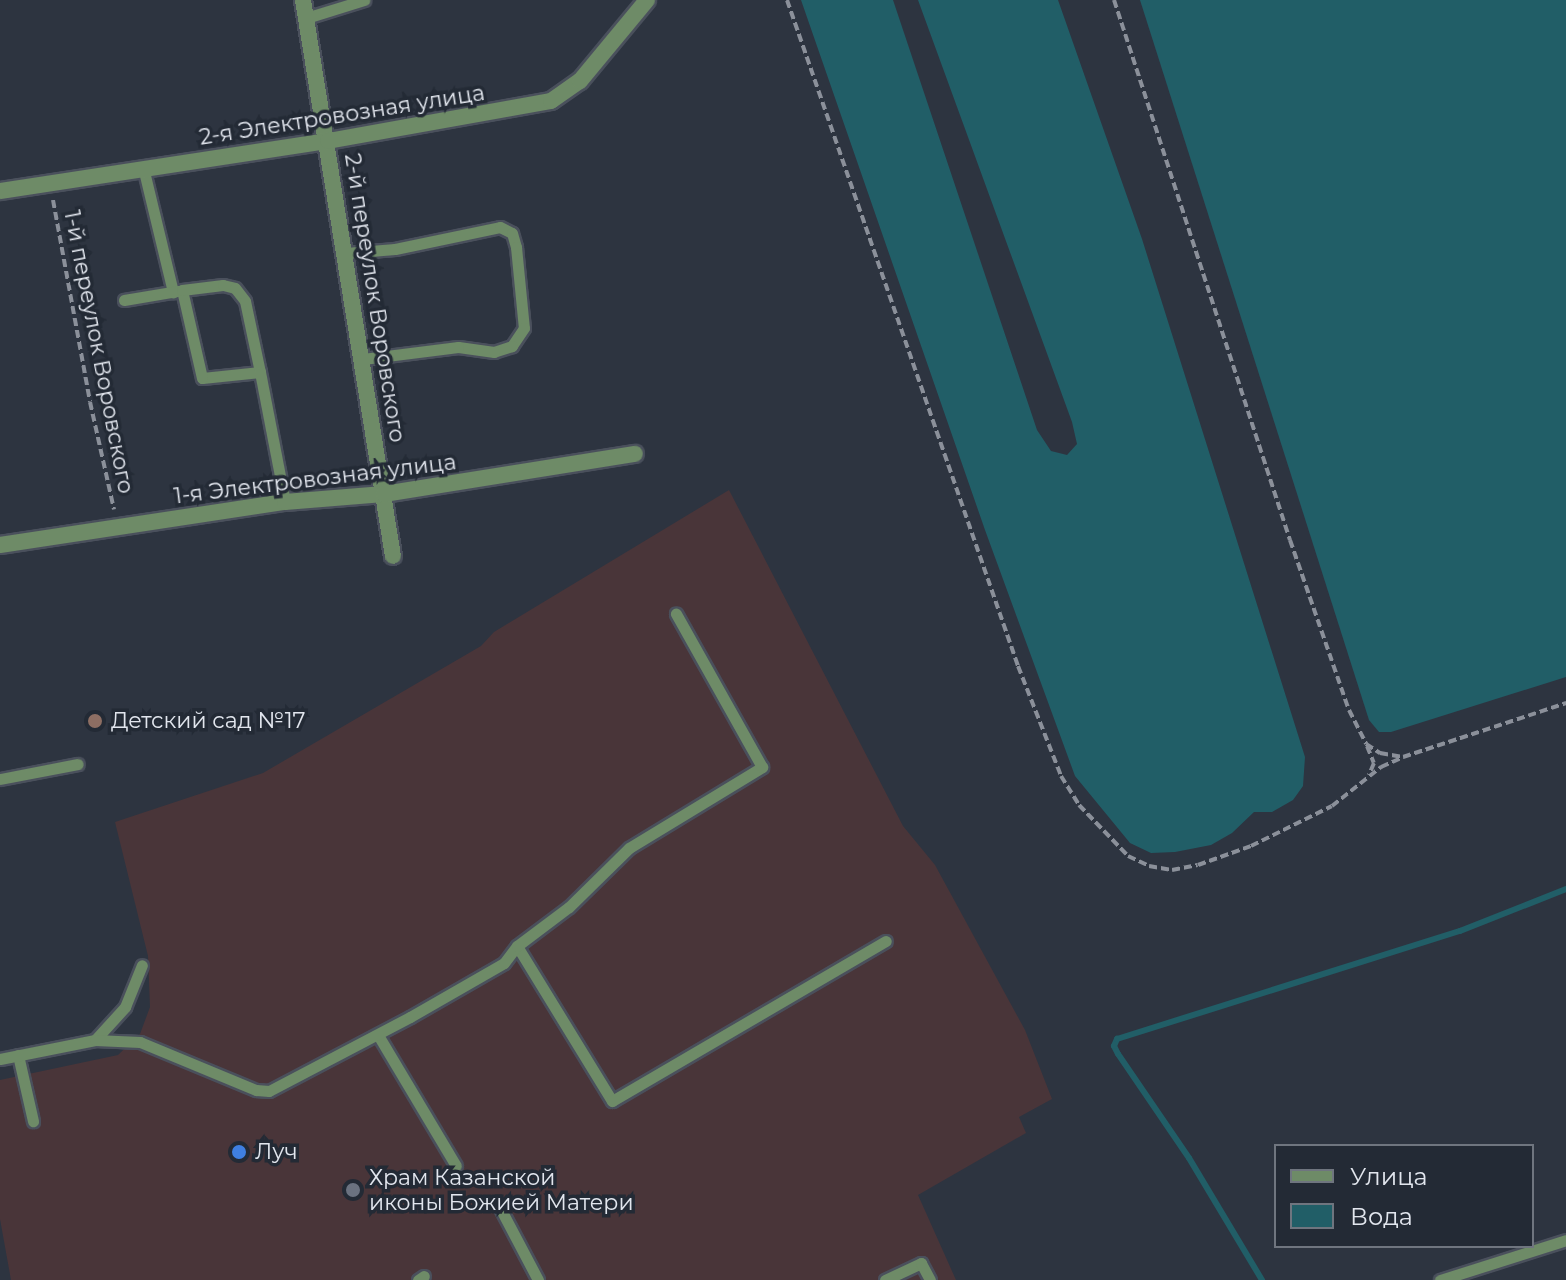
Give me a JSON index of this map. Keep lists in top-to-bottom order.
{
  "streets": {
    "street": ["2-я Электровозная улица", "2-й переулок Воровского", "1-я Электровозная улица"],
    "path": ["1-й переулок Воровского"]
  },
  "crossings": [
    ["2-я Электровозная улица", "2-й переулок Воровского"],
    ["2-я Электровозная улица", "1-й переулок Воровского"],
    ["2-й переулок Воровского", "1-я Электровозная улица"],
    ["1-й переулок Воровского", "1-я Электровозная улица"]
  ],
  "places": ["Детский сад №17", "Луч", "Храм Казанской иконы Божией Матери"],
  "legend": ["Улица", "Вода"]
}
